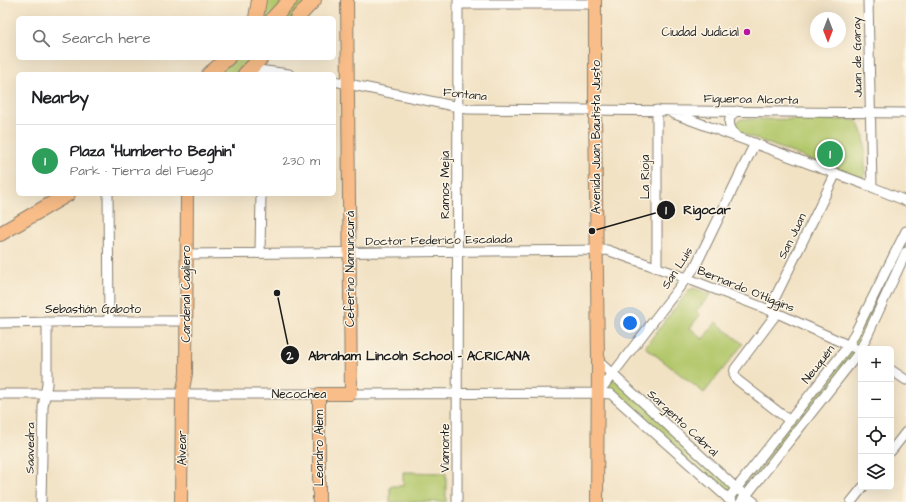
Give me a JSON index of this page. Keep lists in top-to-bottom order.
{
  "streets": {
    "main road": [
      "Avenida Juan Bautista Justo",
      "Ceferino Namuncurá",
      "Cardenal Cagliero",
      "Necochea",
      "Alvear",
      "Leandro Alem"
    ],
    "street": [
      "Juan de Garay",
      "Fontana",
      "Figueroa Alcorta",
      "La Rioja",
      "Ramos Mejia",
      "San Juan",
      "Doctor Federico Escalada",
      "San Luis",
      "Bernardo O'Higgins",
      "Sebastián Gaboto",
      "Neuquén",
      "Sargento Cabral",
      "Saavedra",
      "Viamonte"
    ]
  },
  "crossings": [
    ["Juan de Garay", "Figueroa Alcorta"],
    ["Fontana", "Figueroa Alcorta"],
    ["Fontana", "Avenida Juan Bautista Justo"],
    ["Fontana", "Ramos Mejia"],
    ["Fontana", "Ceferino Namuncurá"],
    ["Figueroa Alcorta", "Avenida Juan Bautista Justo"],
    ["Figueroa Alcorta", "La Rioja"],
    ["Avenida Juan Bautista Justo", "Doctor Federico Escalada"],
    ["Avenida Juan Bautista Justo", "San Luis"],
    ["Avenida Juan Bautista Justo", "Bernardo O'Higgins"],
    ["Avenida Juan Bautista Justo", "Necochea"],
    ["Avenida Juan Bautista Justo", "Sargento Cabral"],
    ["La Rioja", "Bernardo O'Higgins"],
    ["Ramos Mejia", "Doctor Federico Escalada"],
    ["Ramos Mejia", "Necochea"],
    ["Ramos Mejia", "Viamonte"],
    ["San Juan", "Bernardo O'Higgins"],
    ["San Juan", "Neuquén"],
    ["Doctor Federico Escalada", "Ceferino Namuncurá"],
    ["Doctor Federico Escalada", "Bernardo O'Higgins"],
    ["Doctor Federico Escalada", "Cardenal Cagliero"],
    ["San Luis", "Bernardo O'Higgins"],
    ["San Luis", "Necochea"],
    ["San Luis", "Sargento Cabral"],
    ["Ceferino Namuncurá", "Necochea"],
    ["Bernardo O'Higgins", "Neuquén"],
    ["Cardenal Cagliero", "Sebastián Gaboto"],
    ["Cardenal Cagliero", "Necochea"],
    ["Cardenal Cagliero", "Alvear"],
    ["Sebastián Gaboto", "Saavedra"],
    ["Neuquén", "Necochea"],
    ["Neuquén", "Sargento Cabral"],
    ["Necochea", "Saavedra"],
    ["Necochea", "Alvear"],
    ["Necochea", "Leandro Alem"],
    ["Necochea", "Viamonte"]
  ],
  "places": ["Ciudad Judicial", "Rigocar", "Abraham Lincoln School - ACRICANA"],
  "north": "bottom",
  "page": {
    "search": "Search here",
    "heading": "Nearby",
    "list": [
      {
        "mark": "1",
        "name": "Plaza “Humberto Beghin”",
        "note": "Park · Tierra del Fuego",
        "value": "230 m"
      }
    ],
    "pins": "1",
    "map_buttons": ["+", "−"]
  }
}
